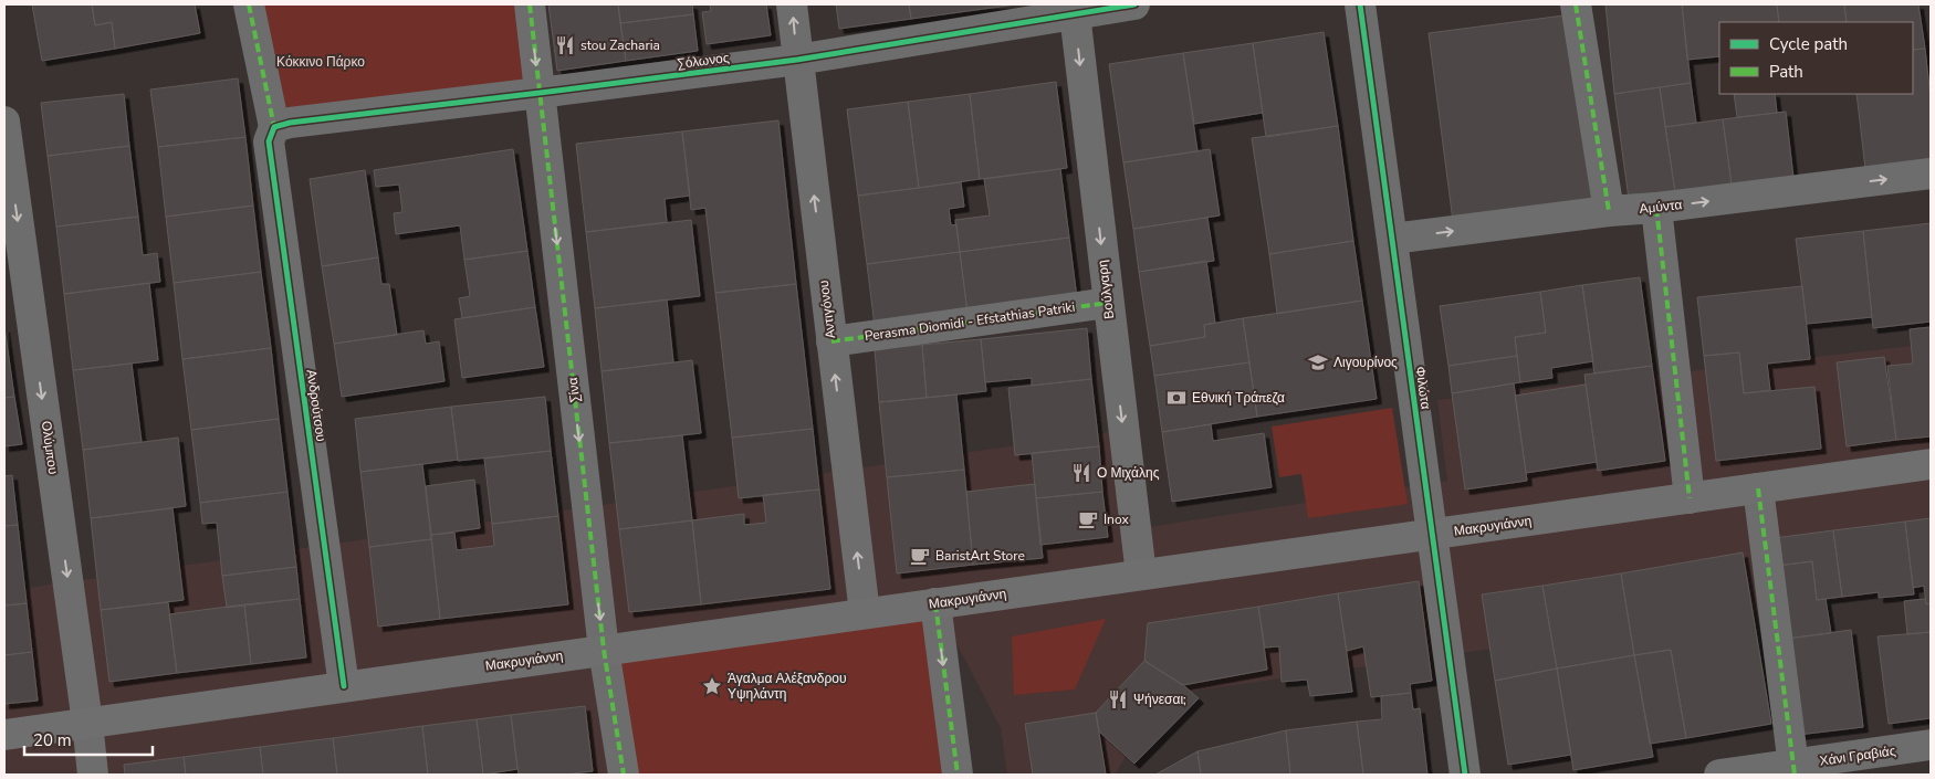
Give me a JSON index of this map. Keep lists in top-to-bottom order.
{
  "streets": {
    "main road": ["Μακρυγιάννη"],
    "street": [
      "Σόλωνος",
      "Αμύντα",
      "Βούλγαρη",
      "Αντιγόνου",
      "Perasma Diomidi - Efstathias Patriki",
      "Φιλώτα",
      "Σίνα",
      "Ανδρούτσου",
      "Ολύμπου",
      "Χάνι Γραβιάς"
    ]
  },
  "crossings": [
    ["Σόλωνος", "Βούλγαρη"],
    ["Σόλωνος", "Αντιγόνου"],
    ["Σόλωνος", "Σίνα"],
    ["Σόλωνος", "Ανδρούτσου"],
    ["Αμύντα", "Φιλώτα"],
    ["Βούλγαρη", "Perasma Diomidi - Efstathias Patriki"],
    ["Βούλγαρη", "Μακρυγιάννη"],
    ["Αντιγόνου", "Perasma Diomidi - Efstathias Patriki"],
    ["Αντιγόνου", "Μακρυγιάννη"],
    ["Φιλώτα", "Μακρυγιάννη"],
    ["Σίνα", "Μακρυγιάννη"],
    ["Ανδρούτσου", "Μακρυγιάννη"],
    ["Ολύμπου", "Μακρυγιάννη"]
  ],
  "one_way": [
    "Αμύντα",
    "Βούλγαρη",
    "Αντιγόνου",
    "Σίνα",
    "Ολύμπου"
  ],
  "parks": ["Κόκκινο Πάρκο"],
  "places": {
    "restaurant": ["stou Zacharia", "Ο Μιχάλης", "Ψήνεσαι;"],
    "school or university": ["Λιγουρίνος"],
    "bank": ["Εθνική Τράπεζα"],
    "cafe": ["Inox", "BaristArt Store"],
    "place": ["Άγαλμα Αλέξανδρου Υψηλάντη"]
  },
  "legend": ["Cycle path", "Path"],
  "scale_bar": "20 m"
}
